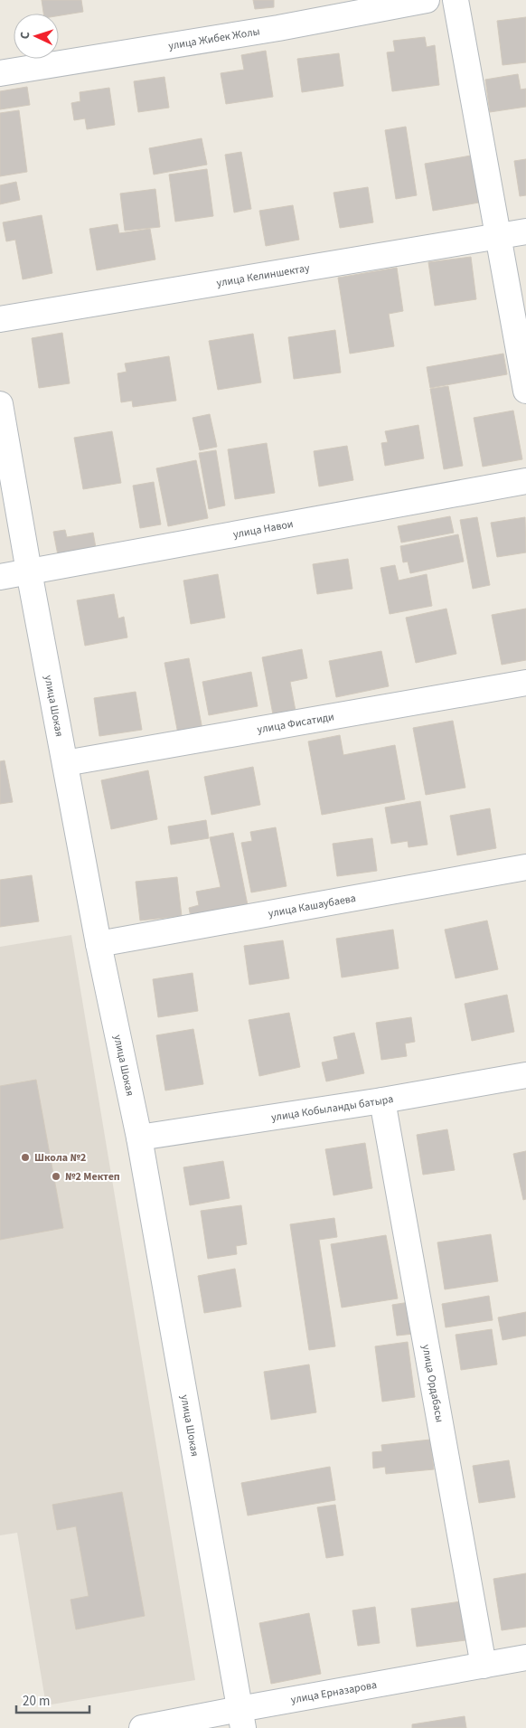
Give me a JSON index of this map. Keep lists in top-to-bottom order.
{
  "streets": {
    "street": [
      "улица Жибек Жолы",
      "улица Келиншектау",
      "улица Навои",
      "улица Шокая",
      "улица Фисатиди",
      "улица Кашаубаева",
      "улица Кобыланды батыра",
      "улица Ордабасы",
      "улица Ерназарова"
    ]
  },
  "crossings": [
    ["улица Навои", "улица Шокая"],
    ["улица Шокая", "улица Фисатиди"],
    ["улица Шокая", "улица Кашаубаева"],
    ["улица Шокая", "улица Кобыланды батыра"],
    ["улица Шокая", "улица Ерназарова"],
    ["улица Кобыланды батыра", "улица Ордабасы"],
    ["улица Ордабасы", "улица Ерназарова"]
  ],
  "places": ["Школа №2", "№2 Мектеп"],
  "scale_bar": "20 m",
  "north": "left"
}
